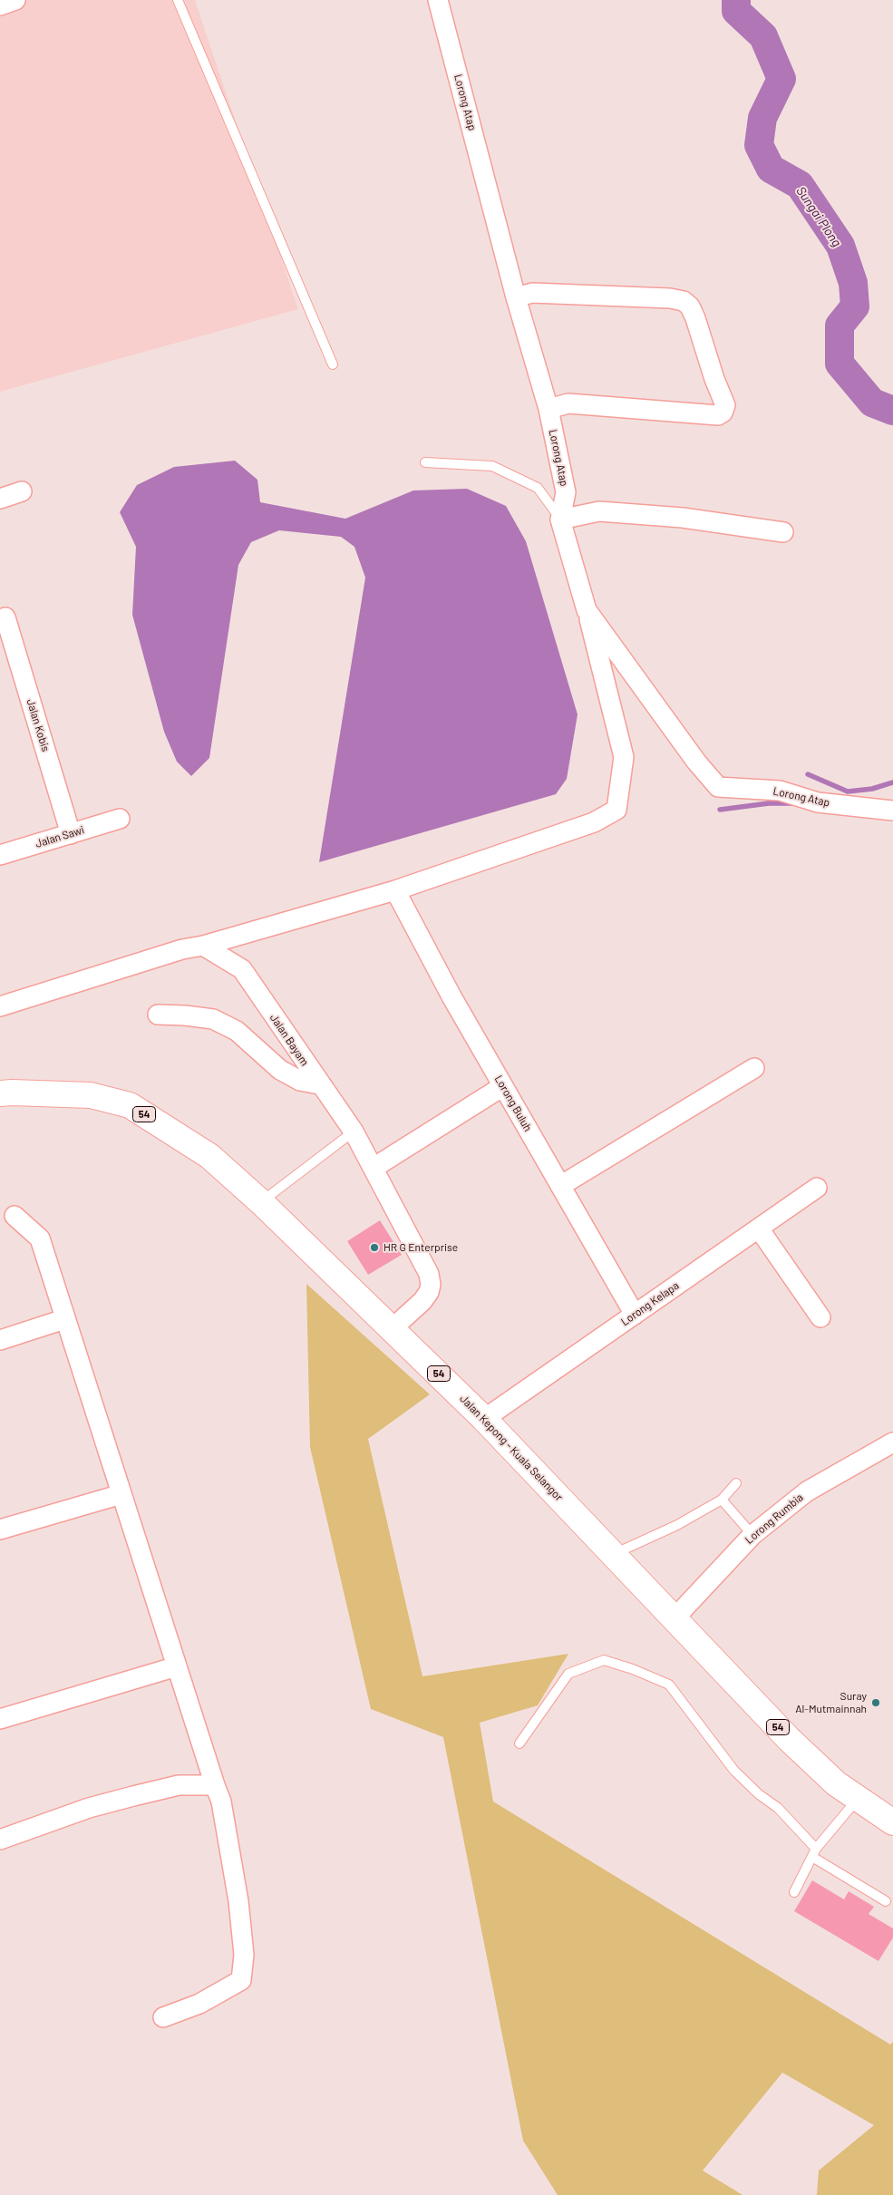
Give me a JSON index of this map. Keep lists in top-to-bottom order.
{
  "streets": {
    "highway": ["54", "Jalan Kepong - Kuala Selangor"],
    "street": [
      "Lorong Atap",
      "Jalan Kobis",
      "Jalan Sawi",
      "Jalan Bayam",
      "Lorong Buluh",
      "Lorong Kelapa",
      "Lorong Rumbia"
    ]
  },
  "crossings": [
    ["Jalan Kobis", "Jalan Sawi"],
    ["Jalan Bayam", "Jalan Kepong - Kuala Selangor"],
    ["Lorong Buluh", "Lorong Kelapa"],
    ["Lorong Kelapa", "Jalan Kepong - Kuala Selangor"],
    ["Jalan Kepong - Kuala Selangor", "Lorong Rumbia"]
  ],
  "water": ["Sungai Plong"],
  "places": ["HR G Enterprise", "Suray Al-Mutmainnah"]
}
